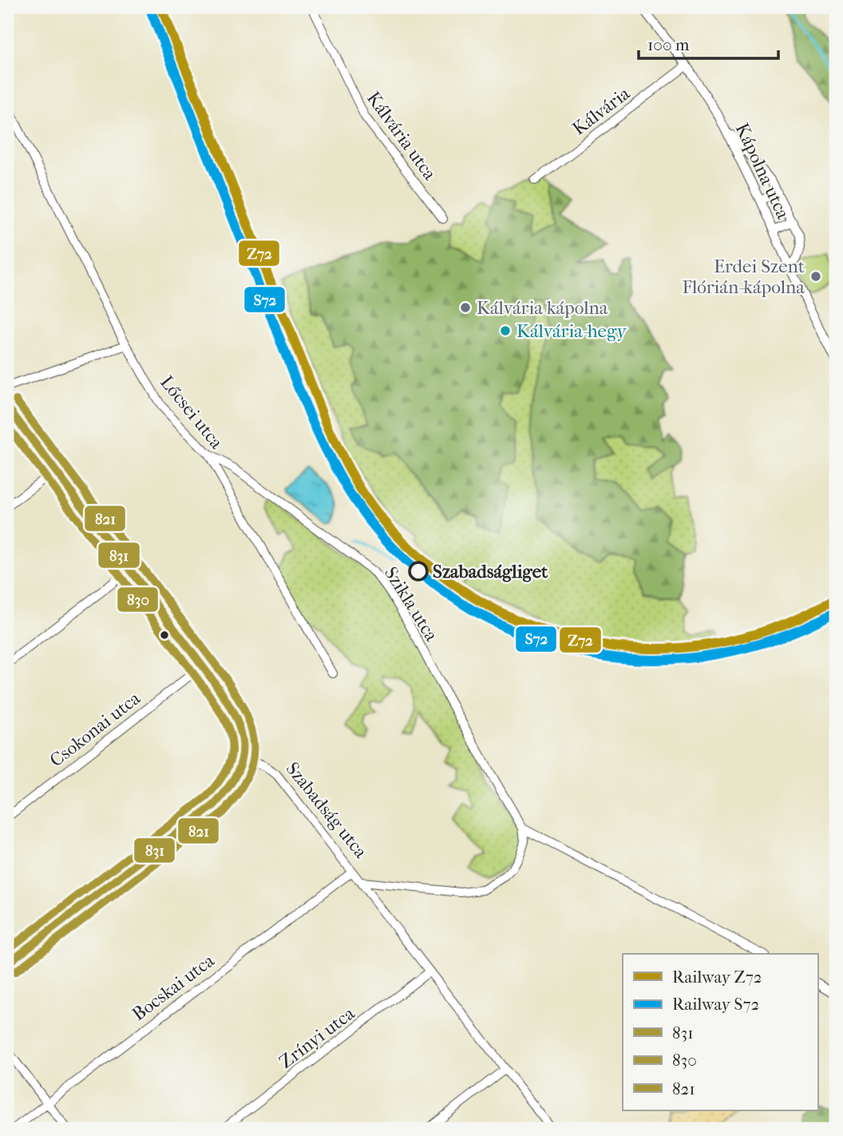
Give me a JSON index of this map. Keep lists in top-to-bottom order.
{
  "streets": {
    "street": [
      "Kálvária",
      "Kálvária utca",
      "Kápolna utca",
      "Lőcsei utca",
      "Szikla utca",
      "Csokonai utca",
      "Szabadság utca",
      "Bocskai utca",
      "Zrínyi utca"
    ]
  },
  "crossings": [
    ["Kálvária", "Kápolna utca"],
    ["Lőcsei utca", "Szikla utca"],
    ["Szabadság utca", "Bocskai utca"],
    ["Szabadság utca", "Zrínyi utca"]
  ],
  "places": [
    "Erdei Szent Flórián-kápolna",
    "Kálvária kápolna",
    "Kálvária-hegy",
    "Szabadságliget"
  ],
  "lines": [
    "rail line Z72",
    "rail line S72",
    "transit line 821",
    "transit line 831",
    "transit line 830"
  ],
  "legend": [
    "Railway Z72",
    "Railway S72",
    "831",
    "830",
    "821"
  ],
  "scale_bar": "100 m"
}
